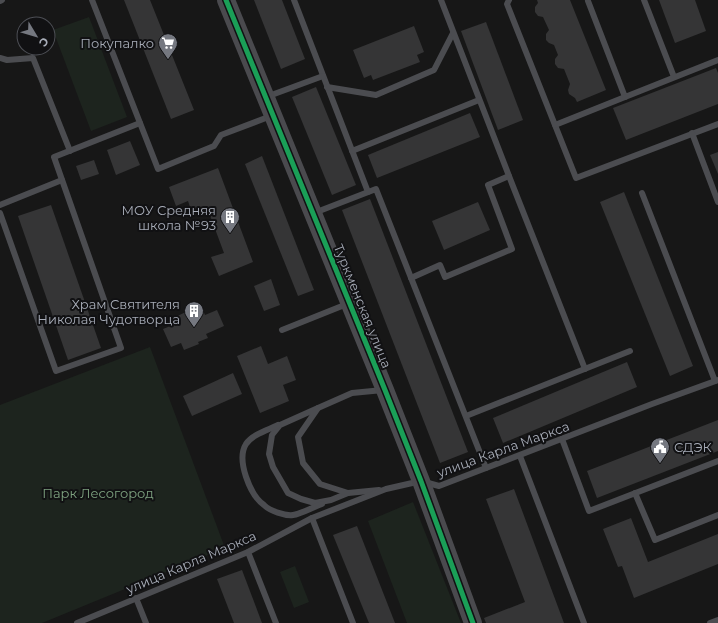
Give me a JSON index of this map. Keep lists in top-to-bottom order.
{
  "streets": {
    "street": ["Туркменская улица"],
    "lane": ["улица Карла Маркса"]
  },
  "crossings": [
    ["Туркменская улица", "улица Карла Маркса"]
  ],
  "parks": ["Парк Лесогород"],
  "places": {
    "supermarket": ["Покупалко"],
    "building": ["МОУ Средняя школа №93", "Храм Святителя Николая Чудотворца"],
    "public building": ["СДЭК"]
  },
  "north": "bottom right"
}
